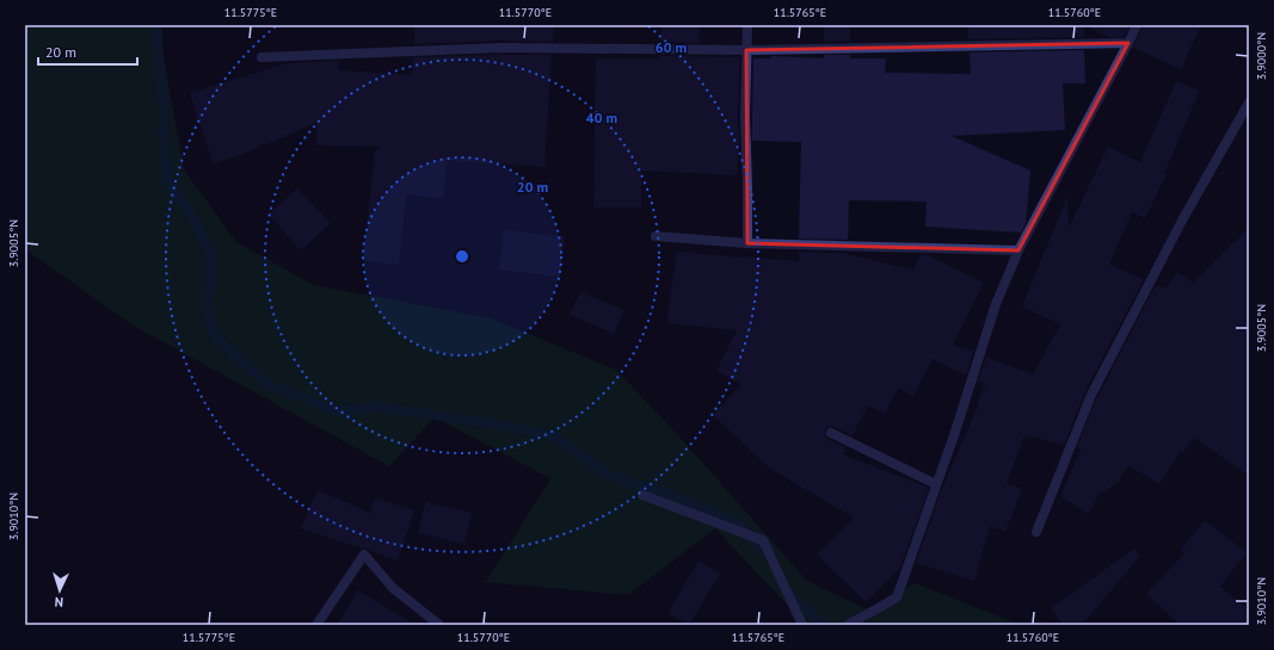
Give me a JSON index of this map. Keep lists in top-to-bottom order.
{
  "scale_bar": "20 m",
  "north": "bottom",
  "coordinates": [
    "11.5775°E",
    "11.5770°E",
    "11.5765°E",
    "11.5760°E",
    "3.9000°N",
    "3.9005°N",
    "3.9010°N"
  ],
  "rings": ["60 m", "40 m", "20 m"]
}
